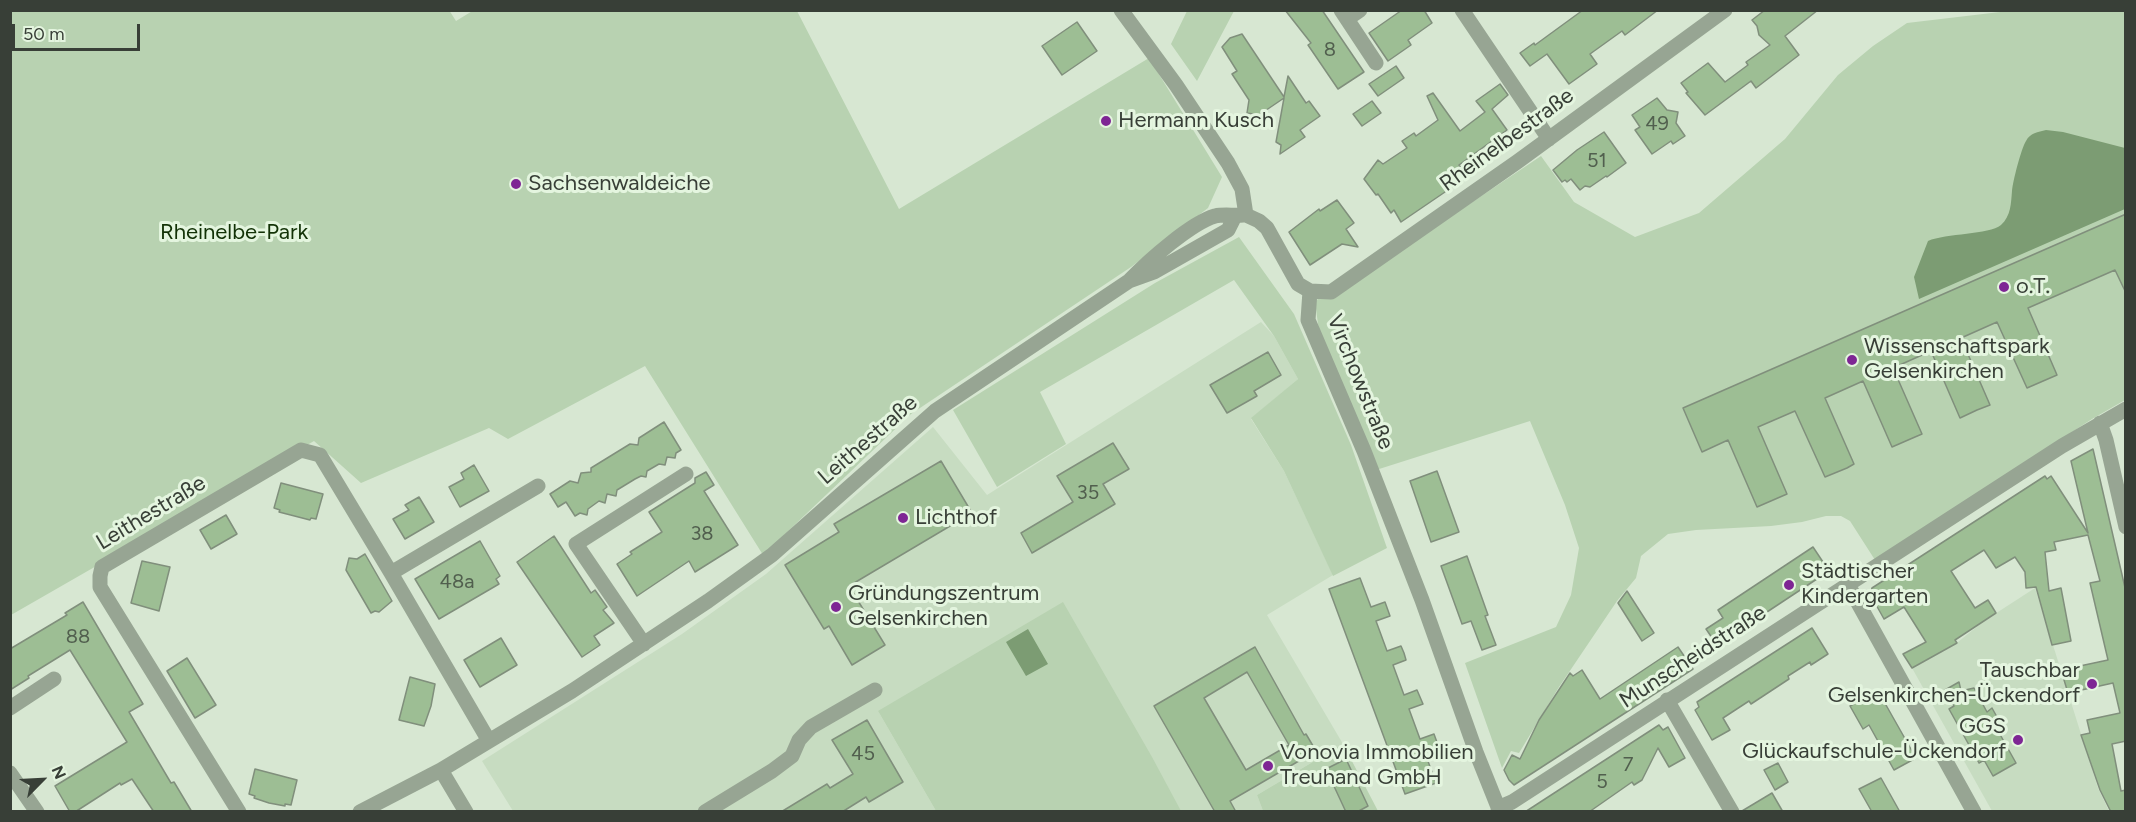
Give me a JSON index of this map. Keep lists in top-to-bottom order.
{
  "streets": {
    "street": [
      "Rheinelbestraße",
      "Virchowstraße",
      "Leithestraße",
      "Munscheidstraße"
    ]
  },
  "crossings": [
    ["Rheinelbestraße", "Virchowstraße"],
    ["Virchowstraße", "Leithestraße"],
    ["Virchowstraße", "Munscheidstraße"]
  ],
  "parks": ["Rheinelbe-Park"],
  "places": [
    "Hermann Kusch",
    "Sachsenwaldeiche",
    "o.T.",
    "Wissenschaftspark Gelsenkirchen",
    "Lichthof",
    "Städtischer Kindergarten",
    "Gründungszentrum Gelsenkirchen",
    "Tauschbar Gelsenkirchen-Ückendorf",
    "GGS Glückaufschule-Ückendorf",
    "Vonovia Immobilien Treuhand GmbH"
  ],
  "house_numbers": [
    "8",
    "49",
    "51",
    "35",
    "38",
    "48a",
    "88",
    "45",
    "7",
    "5"
  ],
  "scale_bar": "50 m",
  "north": "top right"
}
